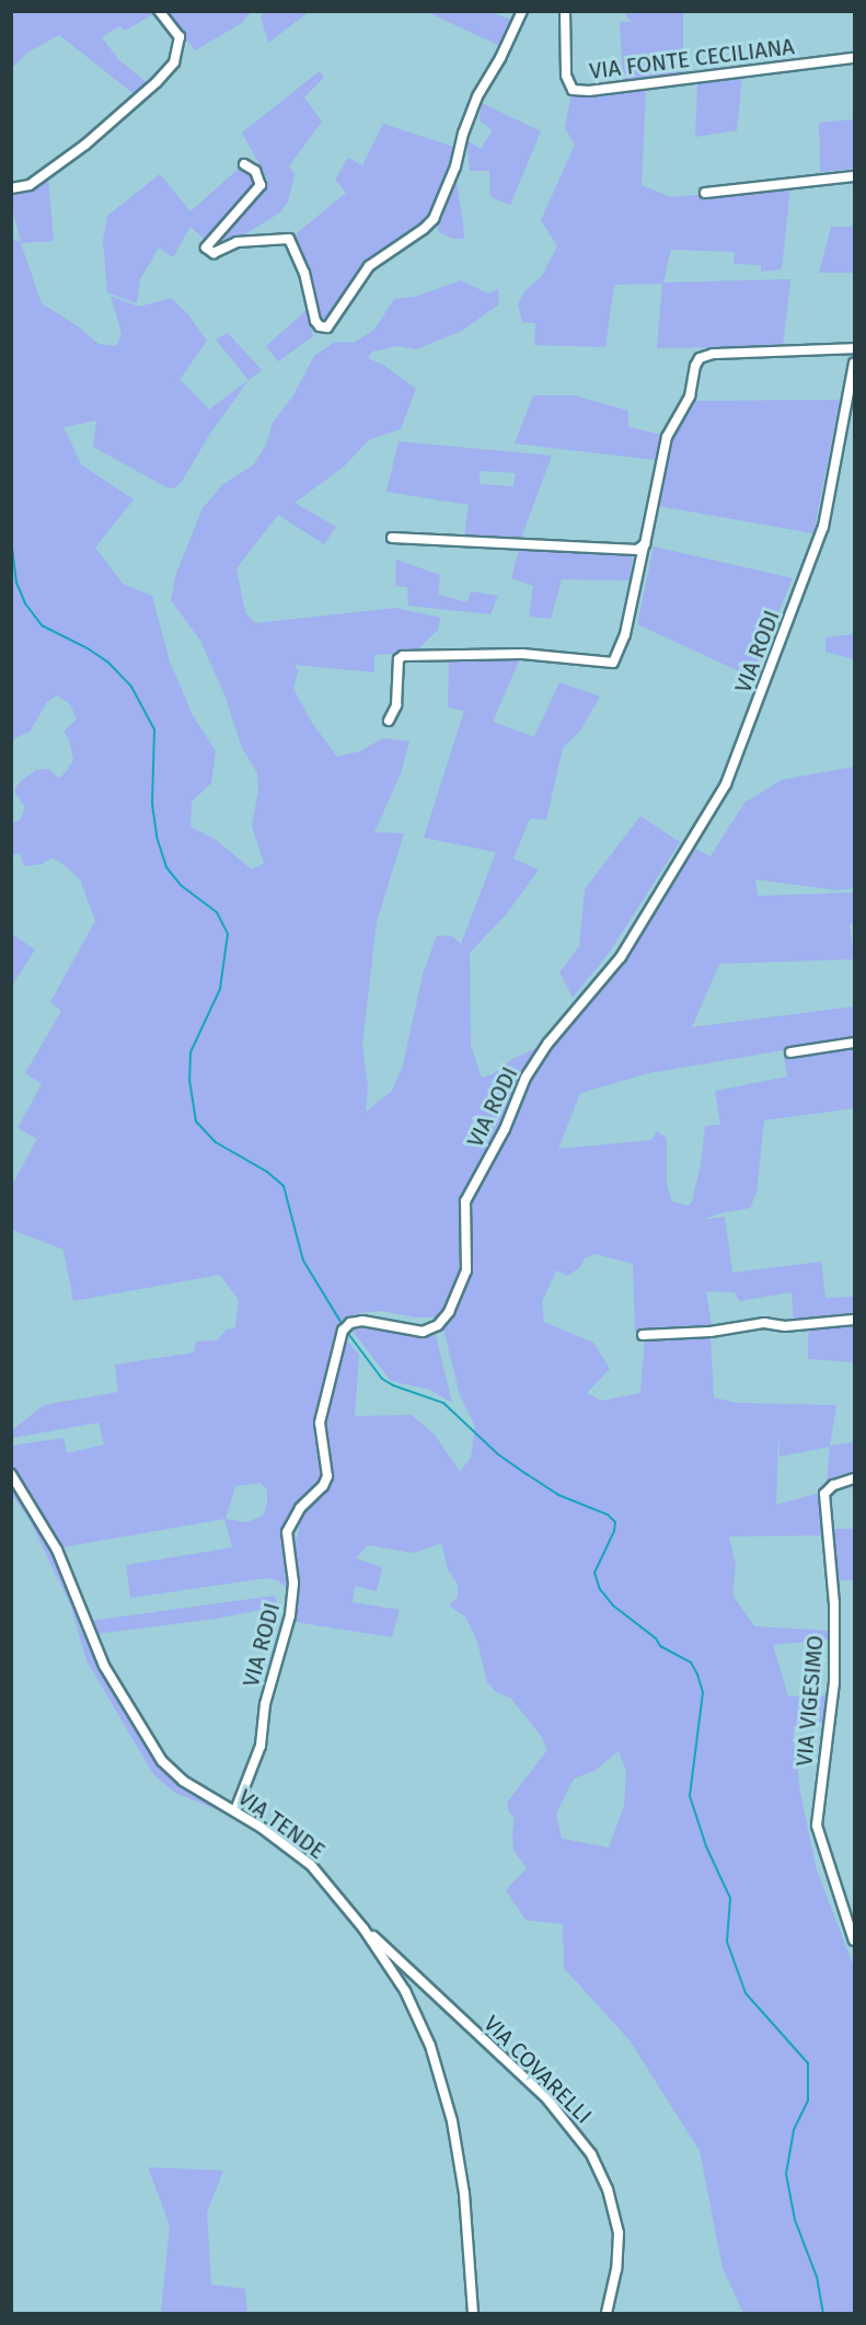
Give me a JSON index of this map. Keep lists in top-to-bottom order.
{
  "streets": {
    "street": [
      "VIA FONTE CECILIANA",
      "VIA RODI",
      "VIA VIGESIMO",
      "VIA TENDE",
      "VIA COVARELLI"
    ]
  },
  "crossings": [
    ["VIA RODI", "VIA TENDE"],
    ["VIA TENDE", "VIA COVARELLI"]
  ]
}
